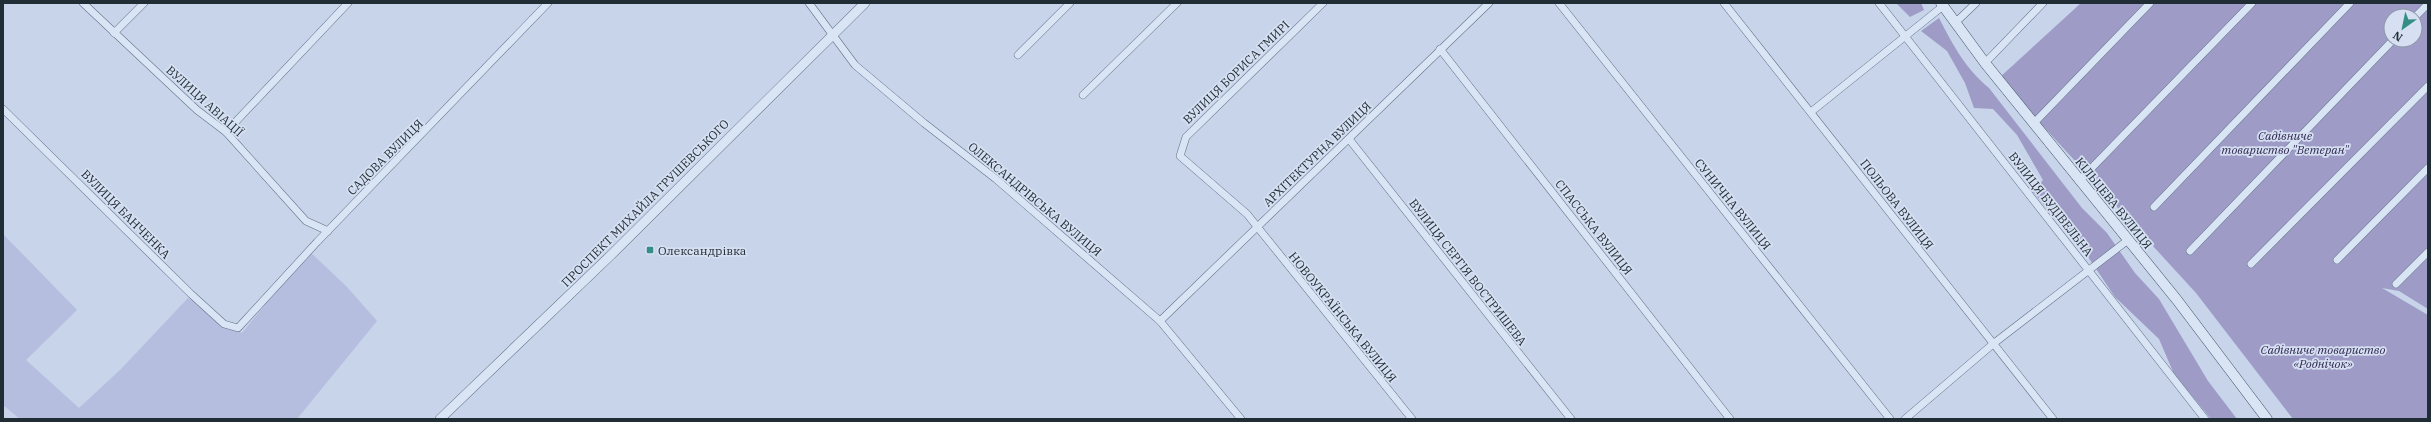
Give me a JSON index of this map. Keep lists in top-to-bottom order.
{
  "streets": {
    "main road": ["КІЛЬЦЕВА ВУЛИЦЯ"],
    "street": [
      "ВУЛИЦЯ БОРИСА ГМИРІ",
      "ВУЛИЦЯ АВІАЦІЇ",
      "АРХІТЕКТУРНА ВУЛИЦЯ",
      "САДОВА ВУЛИЦЯ",
      "ОЛЕКСАНДРІВСЬКА ВУЛИЦЯ",
      "ПРОСПЕКТ МИХАЙЛА ГРУШЕВСЬКОГО",
      "СУНИЧНА ВУЛИЦЯ",
      "ПОЛЬОВА ВУЛИЦЯ",
      "ВУЛИЦЯ БУДІВЕЛЬНА",
      "ВУЛИЦЯ БАНЧЕНКА",
      "СПАССЬКА ВУЛИЦЯ",
      "ВУЛИЦЯ СЕРГІЯ ВОСТРИШЕВА",
      "НОВОУКРАЇНСЬКА ВУЛИЦЯ"
    ]
  },
  "crossings": [
    ["ВУЛИЦЯ БОРИСА ГМИРІ", "АРХІТЕКТУРНА ВУЛИЦЯ"],
    ["ВУЛИЦЯ БОРИСА ГМИРІ", "НОВОУКРАЇНСЬКА ВУЛИЦЯ"],
    ["ВУЛИЦЯ АВІАЦІЇ", "САДОВА ВУЛИЦЯ"],
    ["АРХІТЕКТУРНА ВУЛИЦЯ", "ОЛЕКСАНДРІВСЬКА ВУЛИЦЯ"],
    ["АРХІТЕКТУРНА ВУЛИЦЯ", "СПАССЬКА ВУЛИЦЯ"],
    ["АРХІТЕКТУРНА ВУЛИЦЯ", "ВУЛИЦЯ СЕРГІЯ ВОСТРИШЕВА"],
    ["АРХІТЕКТУРНА ВУЛИЦЯ", "НОВОУКРАЇНСЬКА ВУЛИЦЯ"],
    ["САДОВА ВУЛИЦЯ", "ВУЛИЦЯ БАНЧЕНКА"],
    ["ОЛЕКСАНДРІВСЬКА ВУЛИЦЯ", "ПРОСПЕКТ МИХАЙЛА ГРУШЕВСЬКОГО"]
  ],
  "parks": ["Садівниче товариство \"Ветеран\"", "Садівниче товариство «Роднічок»"],
  "places": {
    "transit": ["Олександрівка"]
  },
  "north": "bottom left"
}
